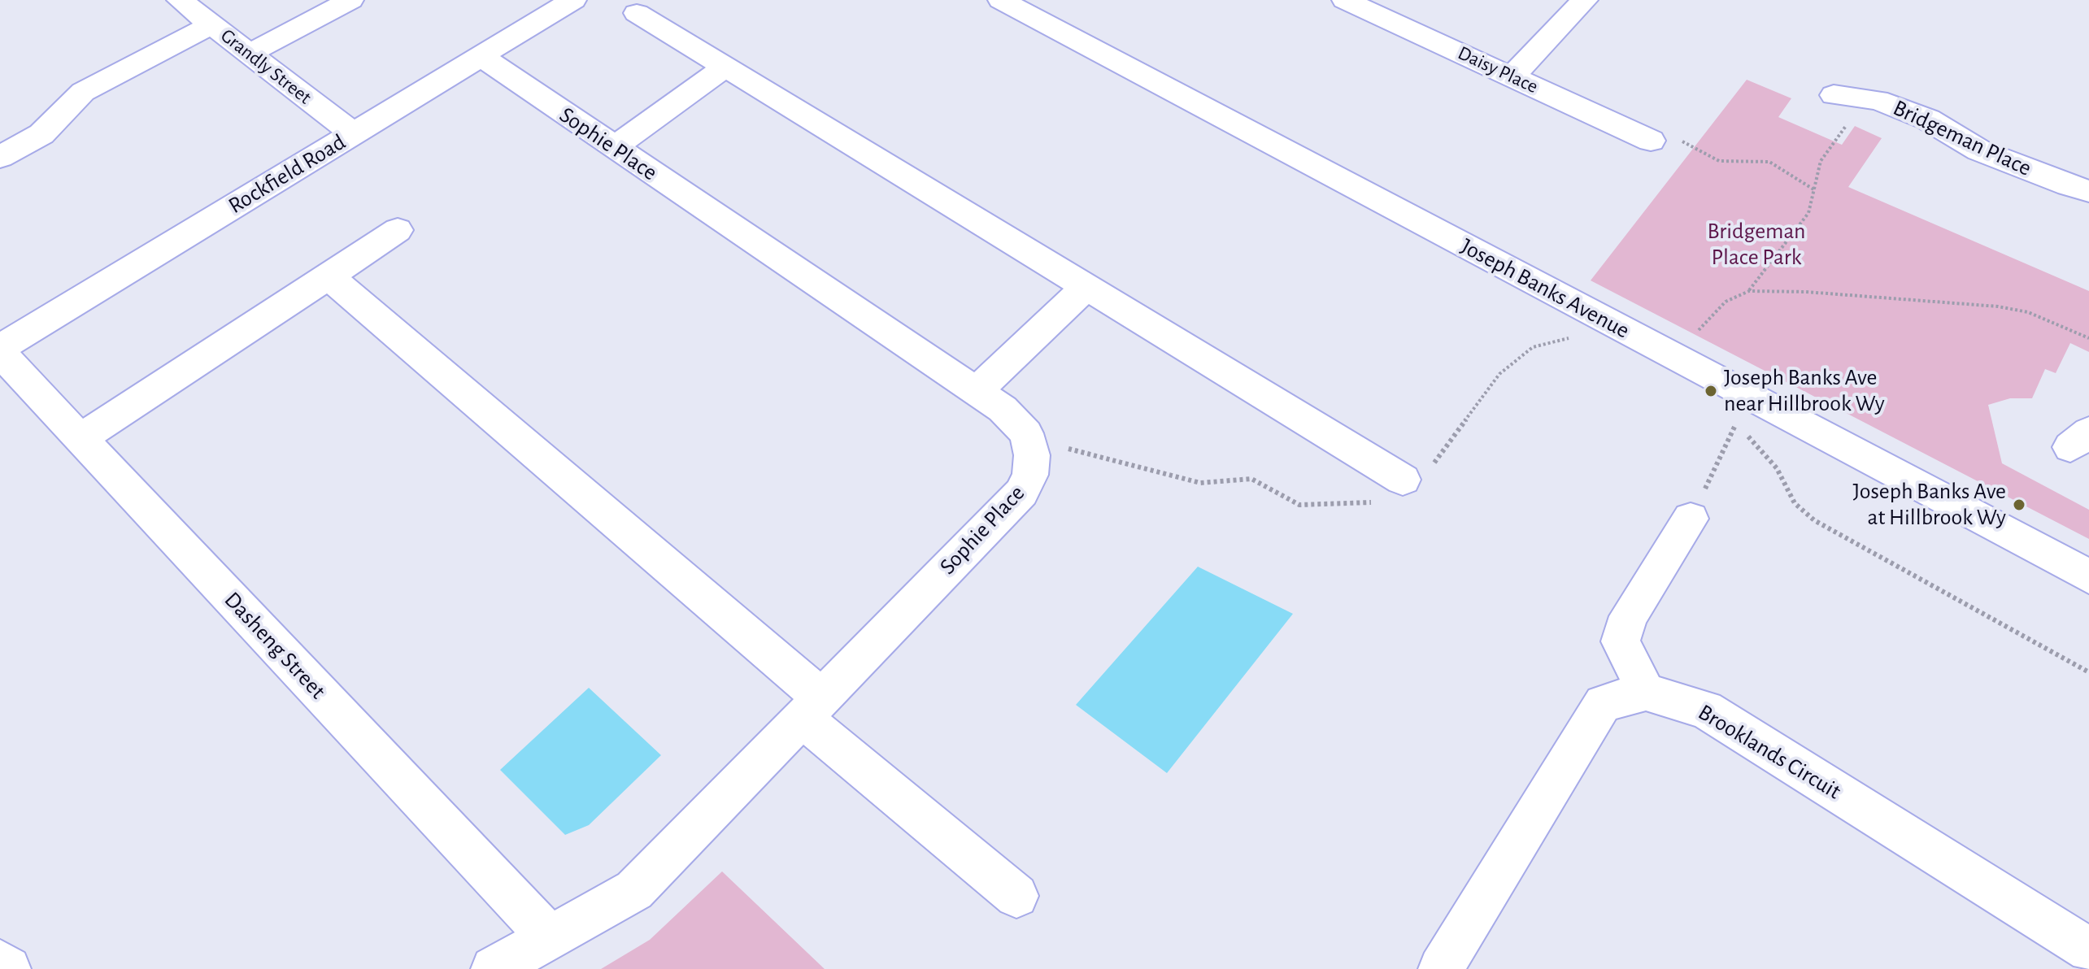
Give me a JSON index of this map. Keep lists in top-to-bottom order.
{
  "streets": {
    "street": [
      "Grandly Street",
      "Daisy Place",
      "Bridgeman Place",
      "Sophie Place",
      "Rockfield Road",
      "Joseph Banks Avenue",
      "Dasheng Street",
      "Brooklands Circuit"
    ]
  },
  "crossings": [
    ["Grandly Street", "Rockfield Road"],
    ["Sophie Place", "Rockfield Road"],
    ["Sophie Place", "Dasheng Street"],
    ["Rockfield Road", "Dasheng Street"]
  ],
  "parks": ["Bridgeman Place Park"],
  "places": ["Joseph Banks Ave near Hillbrook Wy", "Joseph Banks Ave at Hillbrook Wy"]
}
